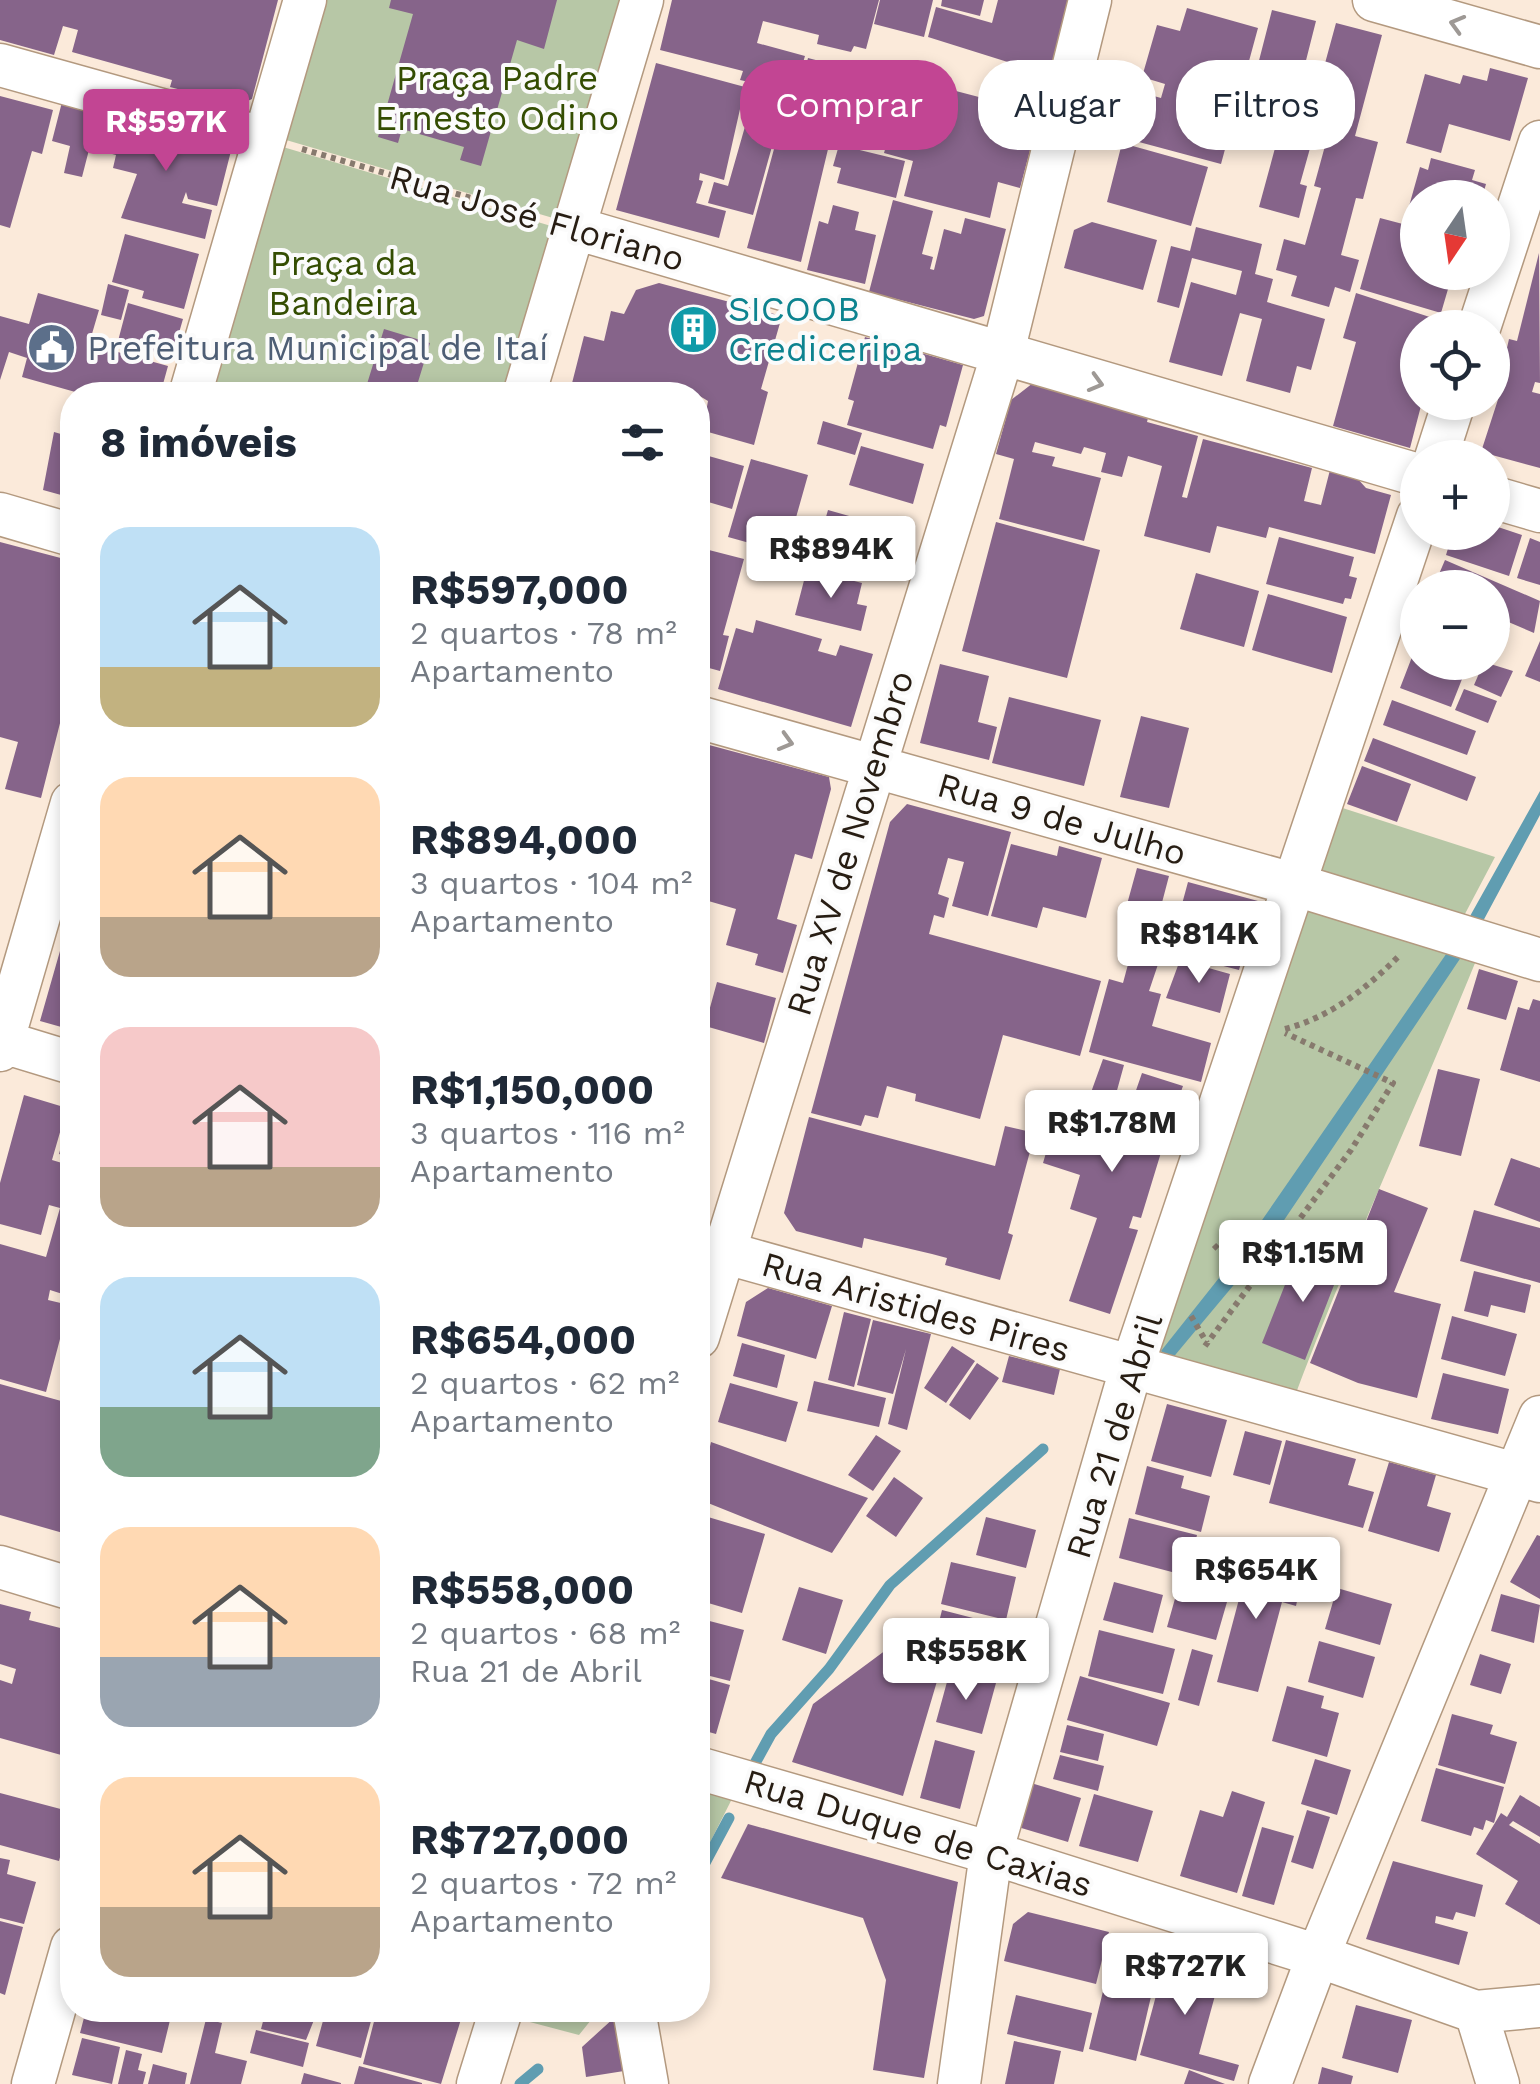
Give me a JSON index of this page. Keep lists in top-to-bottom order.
{
  "streets": {
    "street": [
      "Rua José Floriano",
      "Rua 9 de Julho",
      "Rua XV de Novembro",
      "Rua Aristides Pires",
      "Rua 21 de Abril",
      "Rua Duque de Caxias"
    ]
  },
  "crossings": [
    ["Rua José Floriano", "Rua XV de Novembro"],
    ["Rua 9 de Julho", "Rua XV de Novembro"],
    ["Rua 9 de Julho", "Rua 21 de Abril"],
    ["Rua XV de Novembro", "Rua Aristides Pires"],
    ["Rua Aristides Pires", "Rua 21 de Abril"],
    ["Rua 21 de Abril", "Rua Duque de Caxias"]
  ],
  "parks": ["Praça Padre Ernesto Odino", "Praça da Bandeira"],
  "places": {
    "building": ["SICOOB Crediceripa"],
    "public building": ["Prefeitura Municipal de Itaí"]
  },
  "north": "bottom",
  "page": {
    "chip": ["Comprar", "Alugar", "Filtros"],
    "price": [
      "R$597K",
      "R$894K",
      "R$814K",
      "R$1.78M",
      "R$1.15M",
      "R$654K",
      "R$558K",
      "R$727K"
    ],
    "map_buttons": ["+", "−"],
    "heading": "8 imóveis",
    "list": [
      {
        "name": "R$597,000",
        "note": "2 quartos · 78 m² · Apartamento"
      },
      {
        "name": "R$894,000",
        "note": "3 quartos · 104 m² · Apartamento"
      },
      {
        "name": "R$1,150,000",
        "note": "3 quartos · 116 m² · Apartamento"
      },
      {
        "name": "R$654,000",
        "note": "2 quartos · 62 m² · Apartamento"
      },
      {
        "name": "R$558,000",
        "note": "2 quartos · 68 m² · Rua 21 de Abril"
      },
      {
        "name": "R$727,000",
        "note": "2 quartos · 72 m² · Apartamento"
      }
    ]
  }
}
